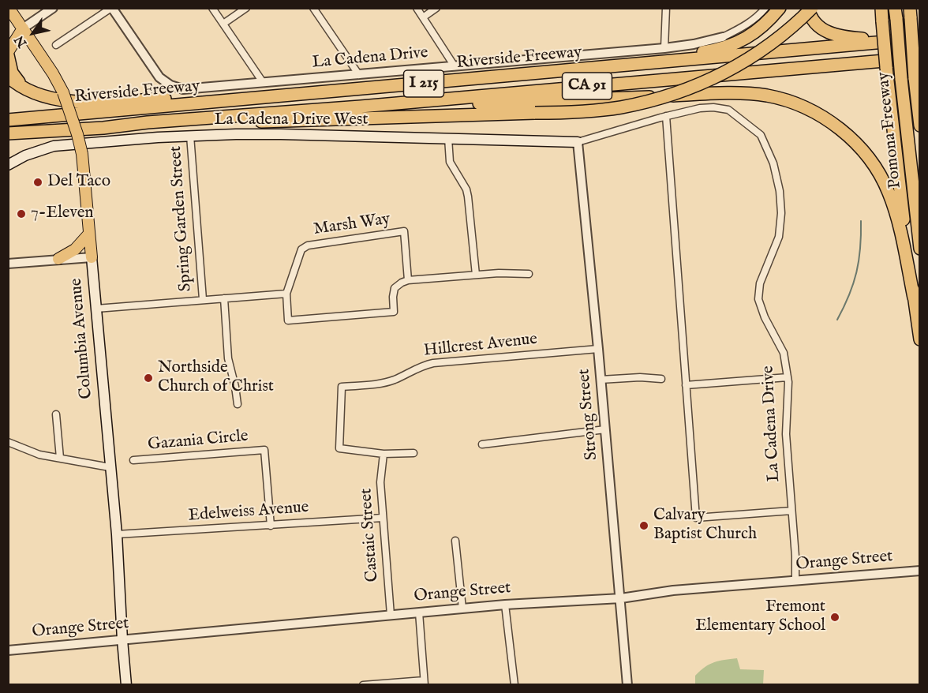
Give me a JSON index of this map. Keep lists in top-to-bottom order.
{
  "streets": {
    "highway": [
      "Riverside Freeway",
      "I 215",
      "CA 91",
      "Pomona Freeway"
    ],
    "main road": ["La Cadena Drive West", "Columbia Avenue"],
    "street": [
      "La Cadena Drive",
      "Spring Garden Street",
      "Marsh Way",
      "Hillcrest Avenue",
      "Strong Street",
      "Gazania Circle",
      "Edelweiss Avenue",
      "Castaic Street",
      "Orange Street"
    ]
  },
  "crossings": [
    ["La Cadena Drive", "La Cadena Drive West"],
    ["La Cadena Drive", "Strong Street"],
    ["La Cadena Drive", "Orange Street"],
    ["Riverside Freeway", "I 215"],
    ["La Cadena Drive West", "Spring Garden Street"],
    ["La Cadena Drive West", "Strong Street"],
    ["Columbia Avenue", "Edelweiss Avenue"],
    ["Columbia Avenue", "Orange Street"],
    ["Hillcrest Avenue", "Strong Street"],
    ["Hillcrest Avenue", "Castaic Street"],
    ["Strong Street", "Orange Street"],
    ["Gazania Circle", "Edelweiss Avenue"],
    ["Edelweiss Avenue", "Castaic Street"],
    ["Castaic Street", "Orange Street"]
  ],
  "places": [
    "Del Taco",
    "7-Eleven",
    "Northside Church of Christ",
    "Calvary Baptist Church",
    "Fremont Elementary School"
  ],
  "north": "bottom left"
}
